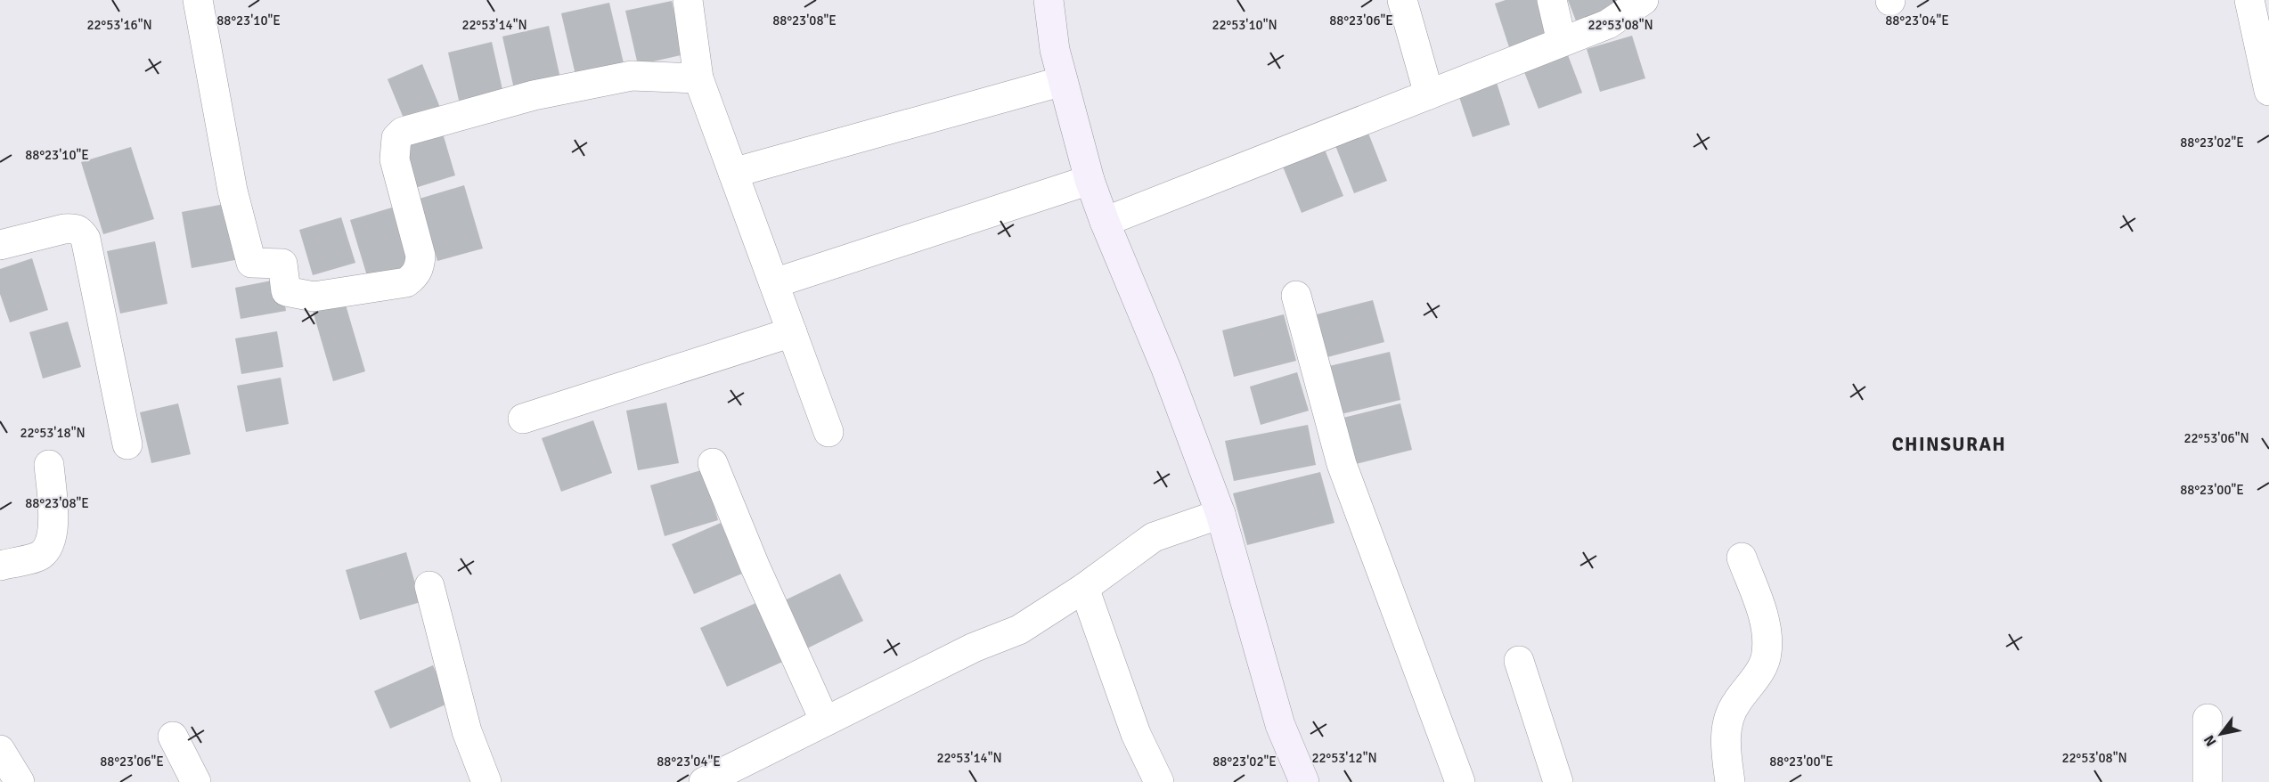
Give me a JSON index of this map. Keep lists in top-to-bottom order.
{
  "districts": ["CHINSURAH"],
  "north": "bottom left",
  "coordinates": [
    "88°23'04\"E",
    "88°23'10\"E",
    "88°23'08\"E",
    "88°23'06\"E",
    "22°53'16\"N",
    "22°53'14\"N",
    "22°53'10\"N",
    "22°53'08\"N",
    "88°23'02\"E",
    "22°53'18\"N",
    "22°53'06\"N",
    "88°23'00\"E",
    "22°53'12\"N"
  ]
}
